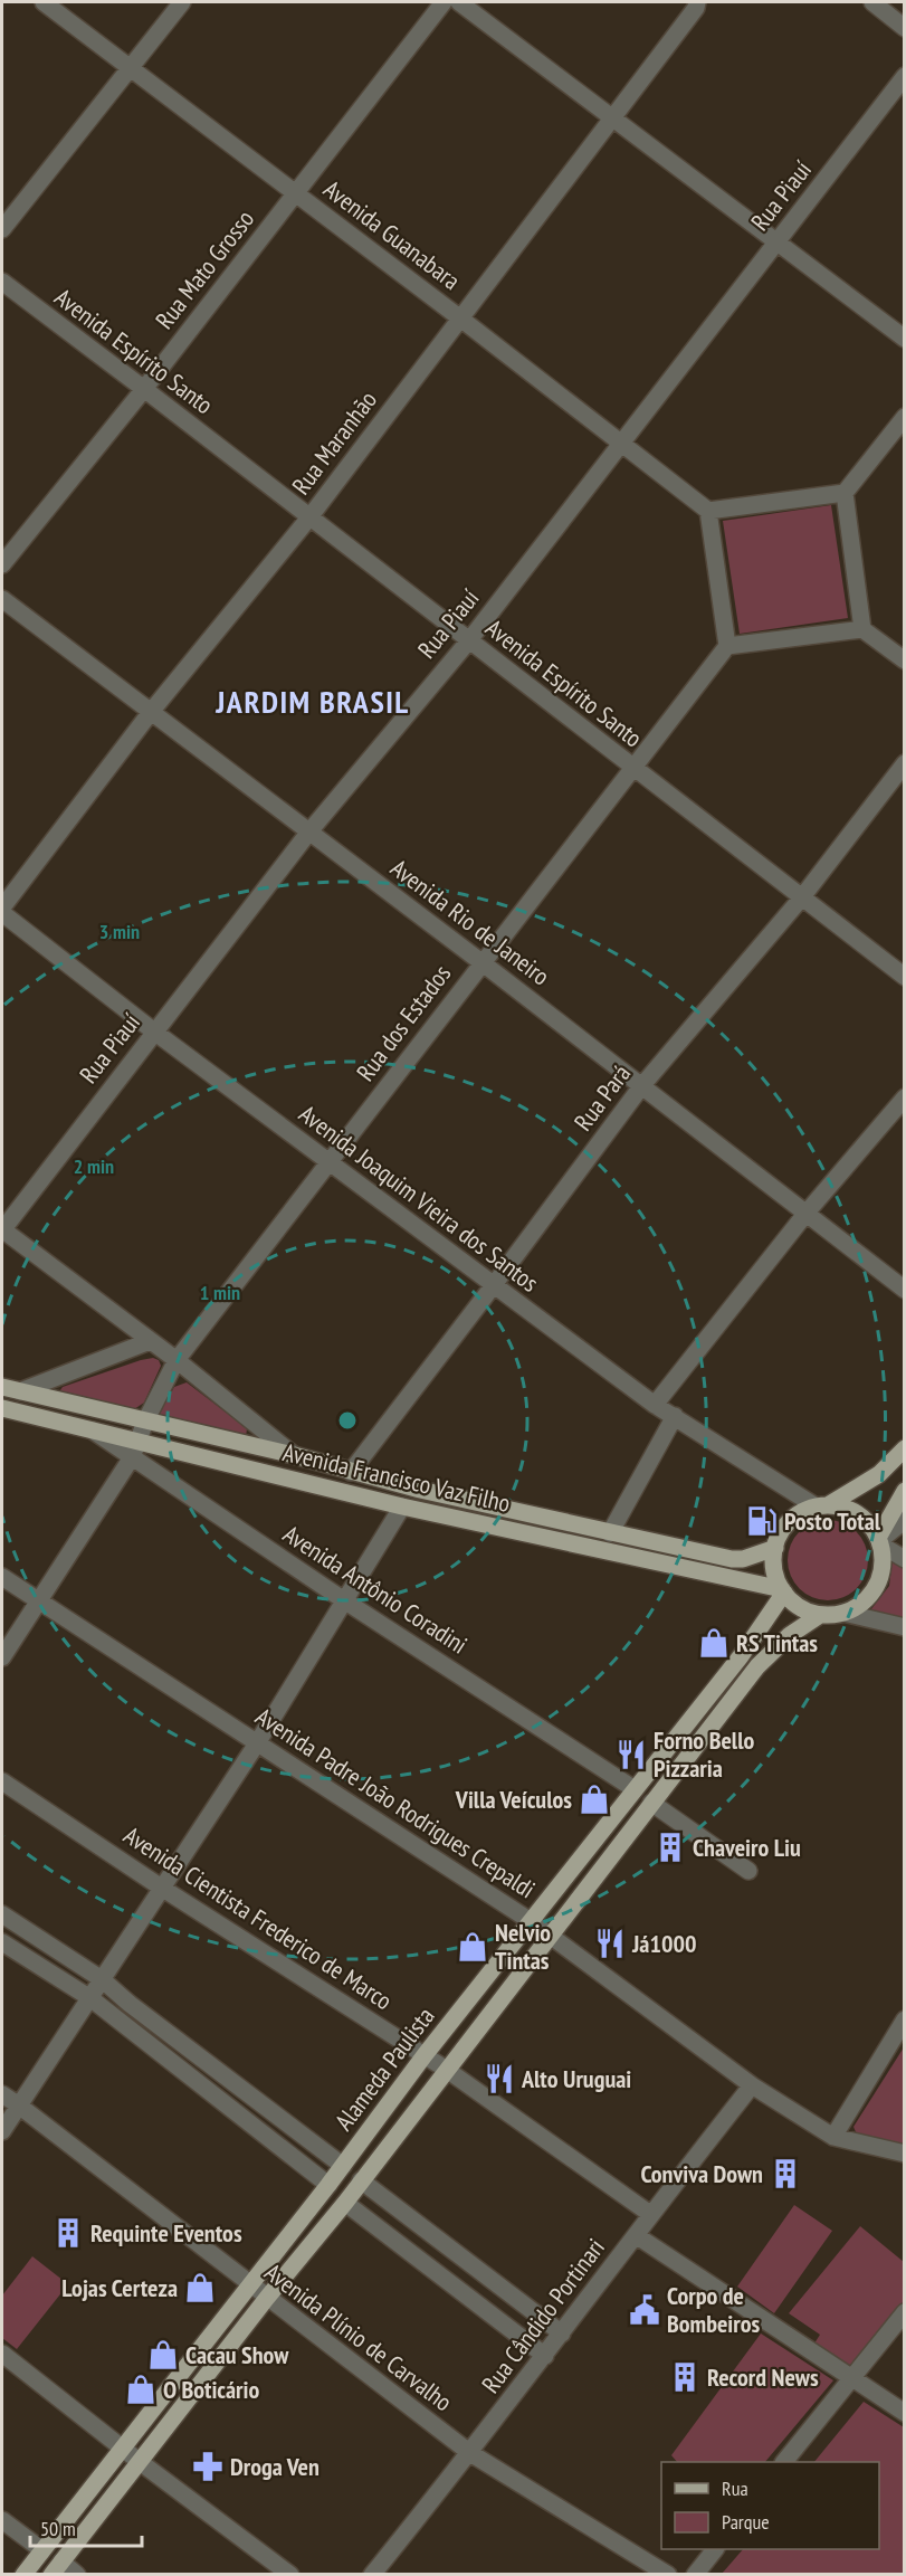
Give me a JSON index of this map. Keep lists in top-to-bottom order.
{
  "streets": {
    "main road": ["Avenida Francisco Vaz Filho", "Alameda Paulista"],
    "street": [
      "Rua Piauí",
      "Avenida Guanabara",
      "Rua Mato Grosso",
      "Avenida Espírito Santo",
      "Rua Maranhão",
      "Avenida Rio de Janeiro",
      "Rua dos Estados",
      "Rua Pará",
      "Avenida Joaquim Vieira dos Santos",
      "Avenida Antônio Coradini",
      "Avenida Padre João Rodrigues Crepaldi",
      "Avenida Cientista Frederico de Marco",
      "Rua Cândido Portinari",
      "Avenida Plínio de Carvalho"
    ]
  },
  "crossings": [
    ["Rua Piauí", "Avenida Guanabara"],
    ["Rua Piauí", "Avenida Espírito Santo"],
    ["Rua Piauí", "Avenida Rio de Janeiro"],
    ["Rua Piauí", "Avenida Joaquim Vieira dos Santos"],
    ["Avenida Guanabara", "Rua Mato Grosso"],
    ["Avenida Guanabara", "Rua Maranhão"],
    ["Rua Mato Grosso", "Avenida Espírito Santo"],
    ["Avenida Espírito Santo", "Rua Maranhão"],
    ["Avenida Espírito Santo", "Rua dos Estados"],
    ["Avenida Espírito Santo", "Rua Pará"],
    ["Rua Maranhão", "Avenida Rio de Janeiro"],
    ["Avenida Rio de Janeiro", "Rua dos Estados"],
    ["Avenida Rio de Janeiro", "Rua Pará"],
    ["Rua dos Estados", "Avenida Joaquim Vieira dos Santos"],
    ["Rua dos Estados", "Avenida Francisco Vaz Filho"],
    ["Rua dos Estados", "Avenida Antônio Coradini"],
    ["Rua dos Estados", "Avenida Padre João Rodrigues Crepaldi"],
    ["Rua Pará", "Avenida Joaquim Vieira dos Santos"],
    ["Rua Pará", "Avenida Francisco Vaz Filho"],
    ["Avenida Joaquim Vieira dos Santos", "Avenida Francisco Vaz Filho"],
    ["Avenida Joaquim Vieira dos Santos", "Alameda Paulista"],
    ["Avenida Francisco Vaz Filho", "Avenida Antônio Coradini"],
    ["Avenida Francisco Vaz Filho", "Alameda Paulista"],
    ["Avenida Antônio Coradini", "Alameda Paulista"],
    ["Avenida Padre João Rodrigues Crepaldi", "Alameda Paulista"],
    ["Avenida Padre João Rodrigues Crepaldi", "Rua Cândido Portinari"],
    ["Avenida Cientista Frederico de Marco", "Alameda Paulista"],
    ["Avenida Cientista Frederico de Marco", "Rua Cândido Portinari"],
    ["Alameda Paulista", "Avenida Plínio de Carvalho"],
    ["Rua Cândido Portinari", "Avenida Plínio de Carvalho"]
  ],
  "districts": ["JARDIM BRASIL"],
  "places": {
    "fuel station": ["Posto Total"],
    "shop": [
      "RS Tintas",
      "Villa Veículos",
      "Nelvio Tintas",
      "Lojas Certeza",
      "Cacau Show",
      "O Boticário"
    ],
    "restaurant": ["Forno Bello Pizzaria", "Já1000", "Alto Uruguai"],
    "building": [
      "Chaveiro Liu",
      "Conviva Down",
      "Requinte Eventos",
      "Record News"
    ],
    "public building": ["Corpo de Bombeiros"],
    "pharmacy": ["Droga Ven"]
  },
  "legend": ["Rua", "Parque"],
  "scale_bar": "50 m",
  "rings": ["3 min", "2 min", "1 min"]
}
